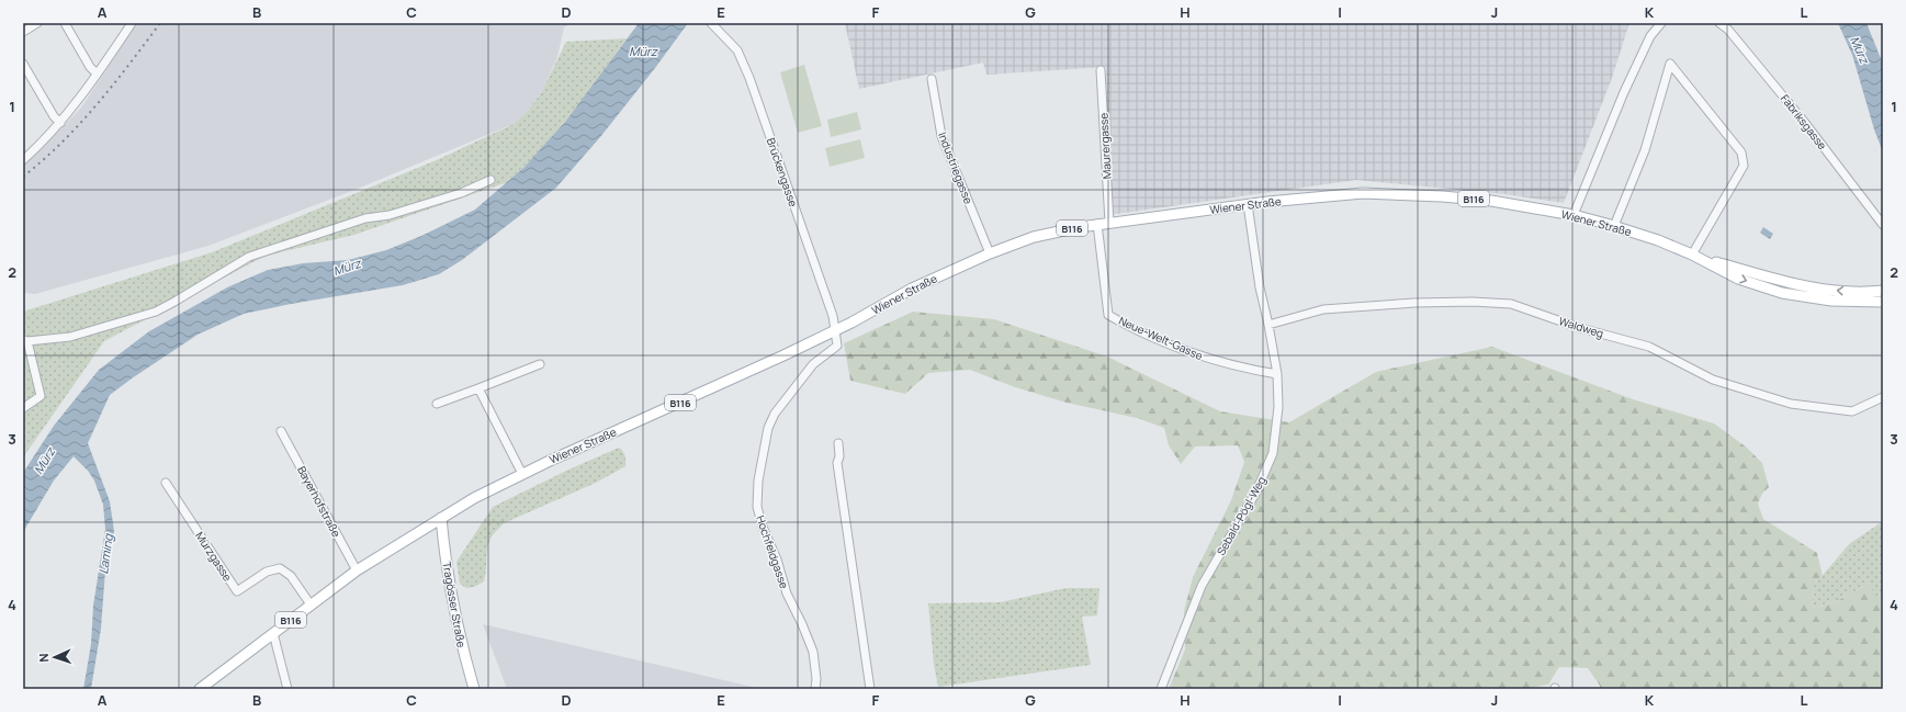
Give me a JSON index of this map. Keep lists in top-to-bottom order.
{
  "streets": {
    "main road": ["B116", "Wiener Straße", "Tragösser Straße"],
    "street": [
      "Fabriksgasse",
      "Maurergasse",
      "Industriegasse",
      "Brückengasse",
      "Waldweg",
      "Neue-Welt-Gasse",
      "Bayerhofstraße",
      "Sebald-Pögl-Weg",
      "Hochfeldgasse",
      "Mürzgasse"
    ]
  },
  "crossings": [
    ["Maurergasse", "Wiener Straße"],
    ["Industriegasse", "Wiener Straße"],
    ["Brückengasse", "Wiener Straße"],
    ["Brückengasse", "Hochfeldgasse"],
    ["Wiener Straße", "Neue-Welt-Gasse"],
    ["Wiener Straße", "Bayerhofstraße"],
    ["Wiener Straße", "Sebald-Pögl-Weg"],
    ["Wiener Straße", "Hochfeldgasse"],
    ["Wiener Straße", "Mürzgasse"],
    ["Wiener Straße", "Tragösser Straße"],
    ["Waldweg", "Sebald-Pögl-Weg"],
    ["Neue-Welt-Gasse", "Sebald-Pögl-Weg"]
  ],
  "water": ["Mürz", "Laming"],
  "north": "left",
  "grid": {
    "columns": [
      "A",
      "B",
      "C",
      "D",
      "E",
      "F",
      "G",
      "H",
      "I",
      "J",
      "K",
      "L"
    ],
    "rows": [
      "1",
      "2",
      "3",
      "4"
    ]
  }
}
